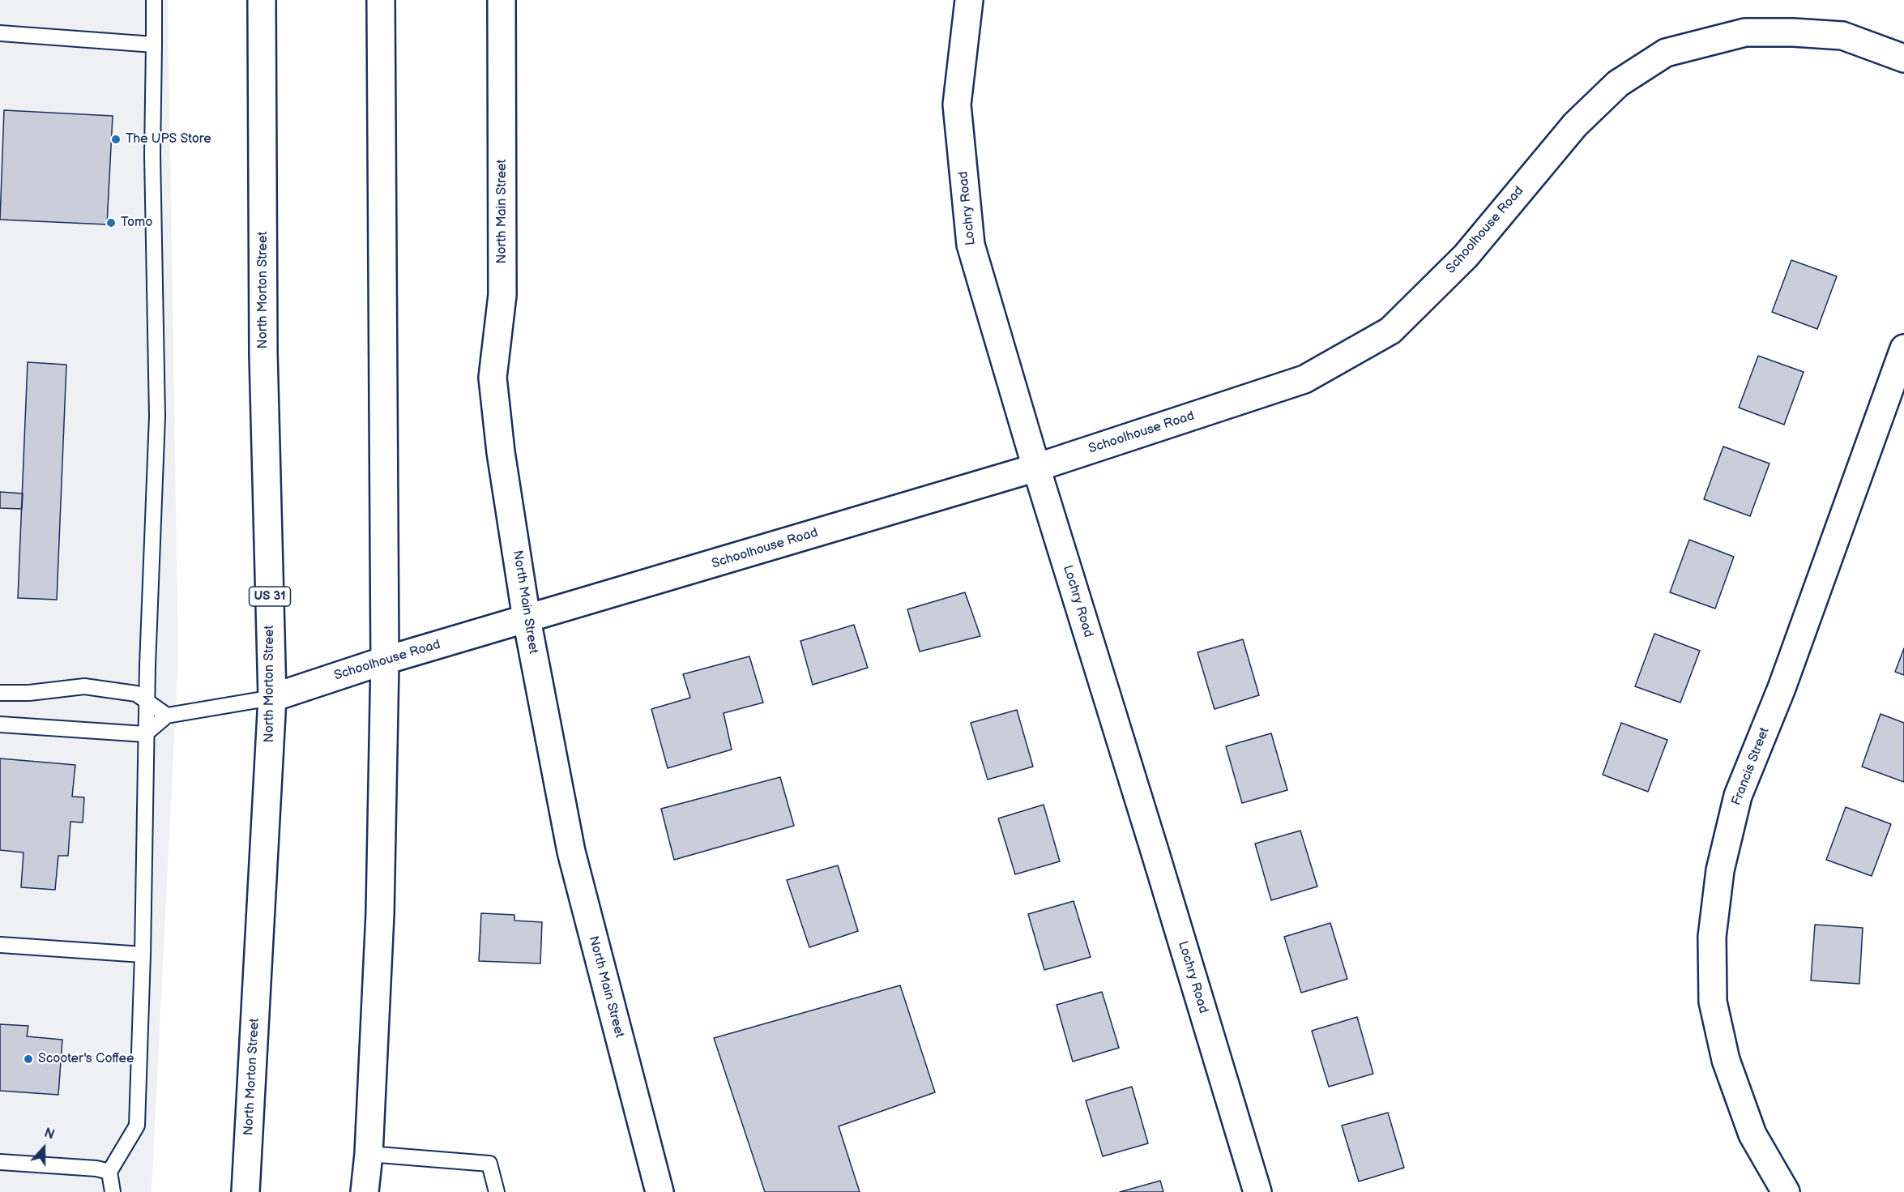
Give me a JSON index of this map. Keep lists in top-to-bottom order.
{
  "streets": {
    "street": [
      "Lochry Road",
      "North Main Street",
      "Schoolhouse Road",
      "North Morton Street",
      "US 31",
      "Francis Street"
    ]
  },
  "crossings": [
    ["Lochry Road", "Schoolhouse Road"],
    ["North Main Street", "Schoolhouse Road"],
    ["Schoolhouse Road", "North Morton Street"]
  ],
  "places": ["The UPS Store", "Tomo", "Scooter's Coffee"],
  "north": "top"
}
